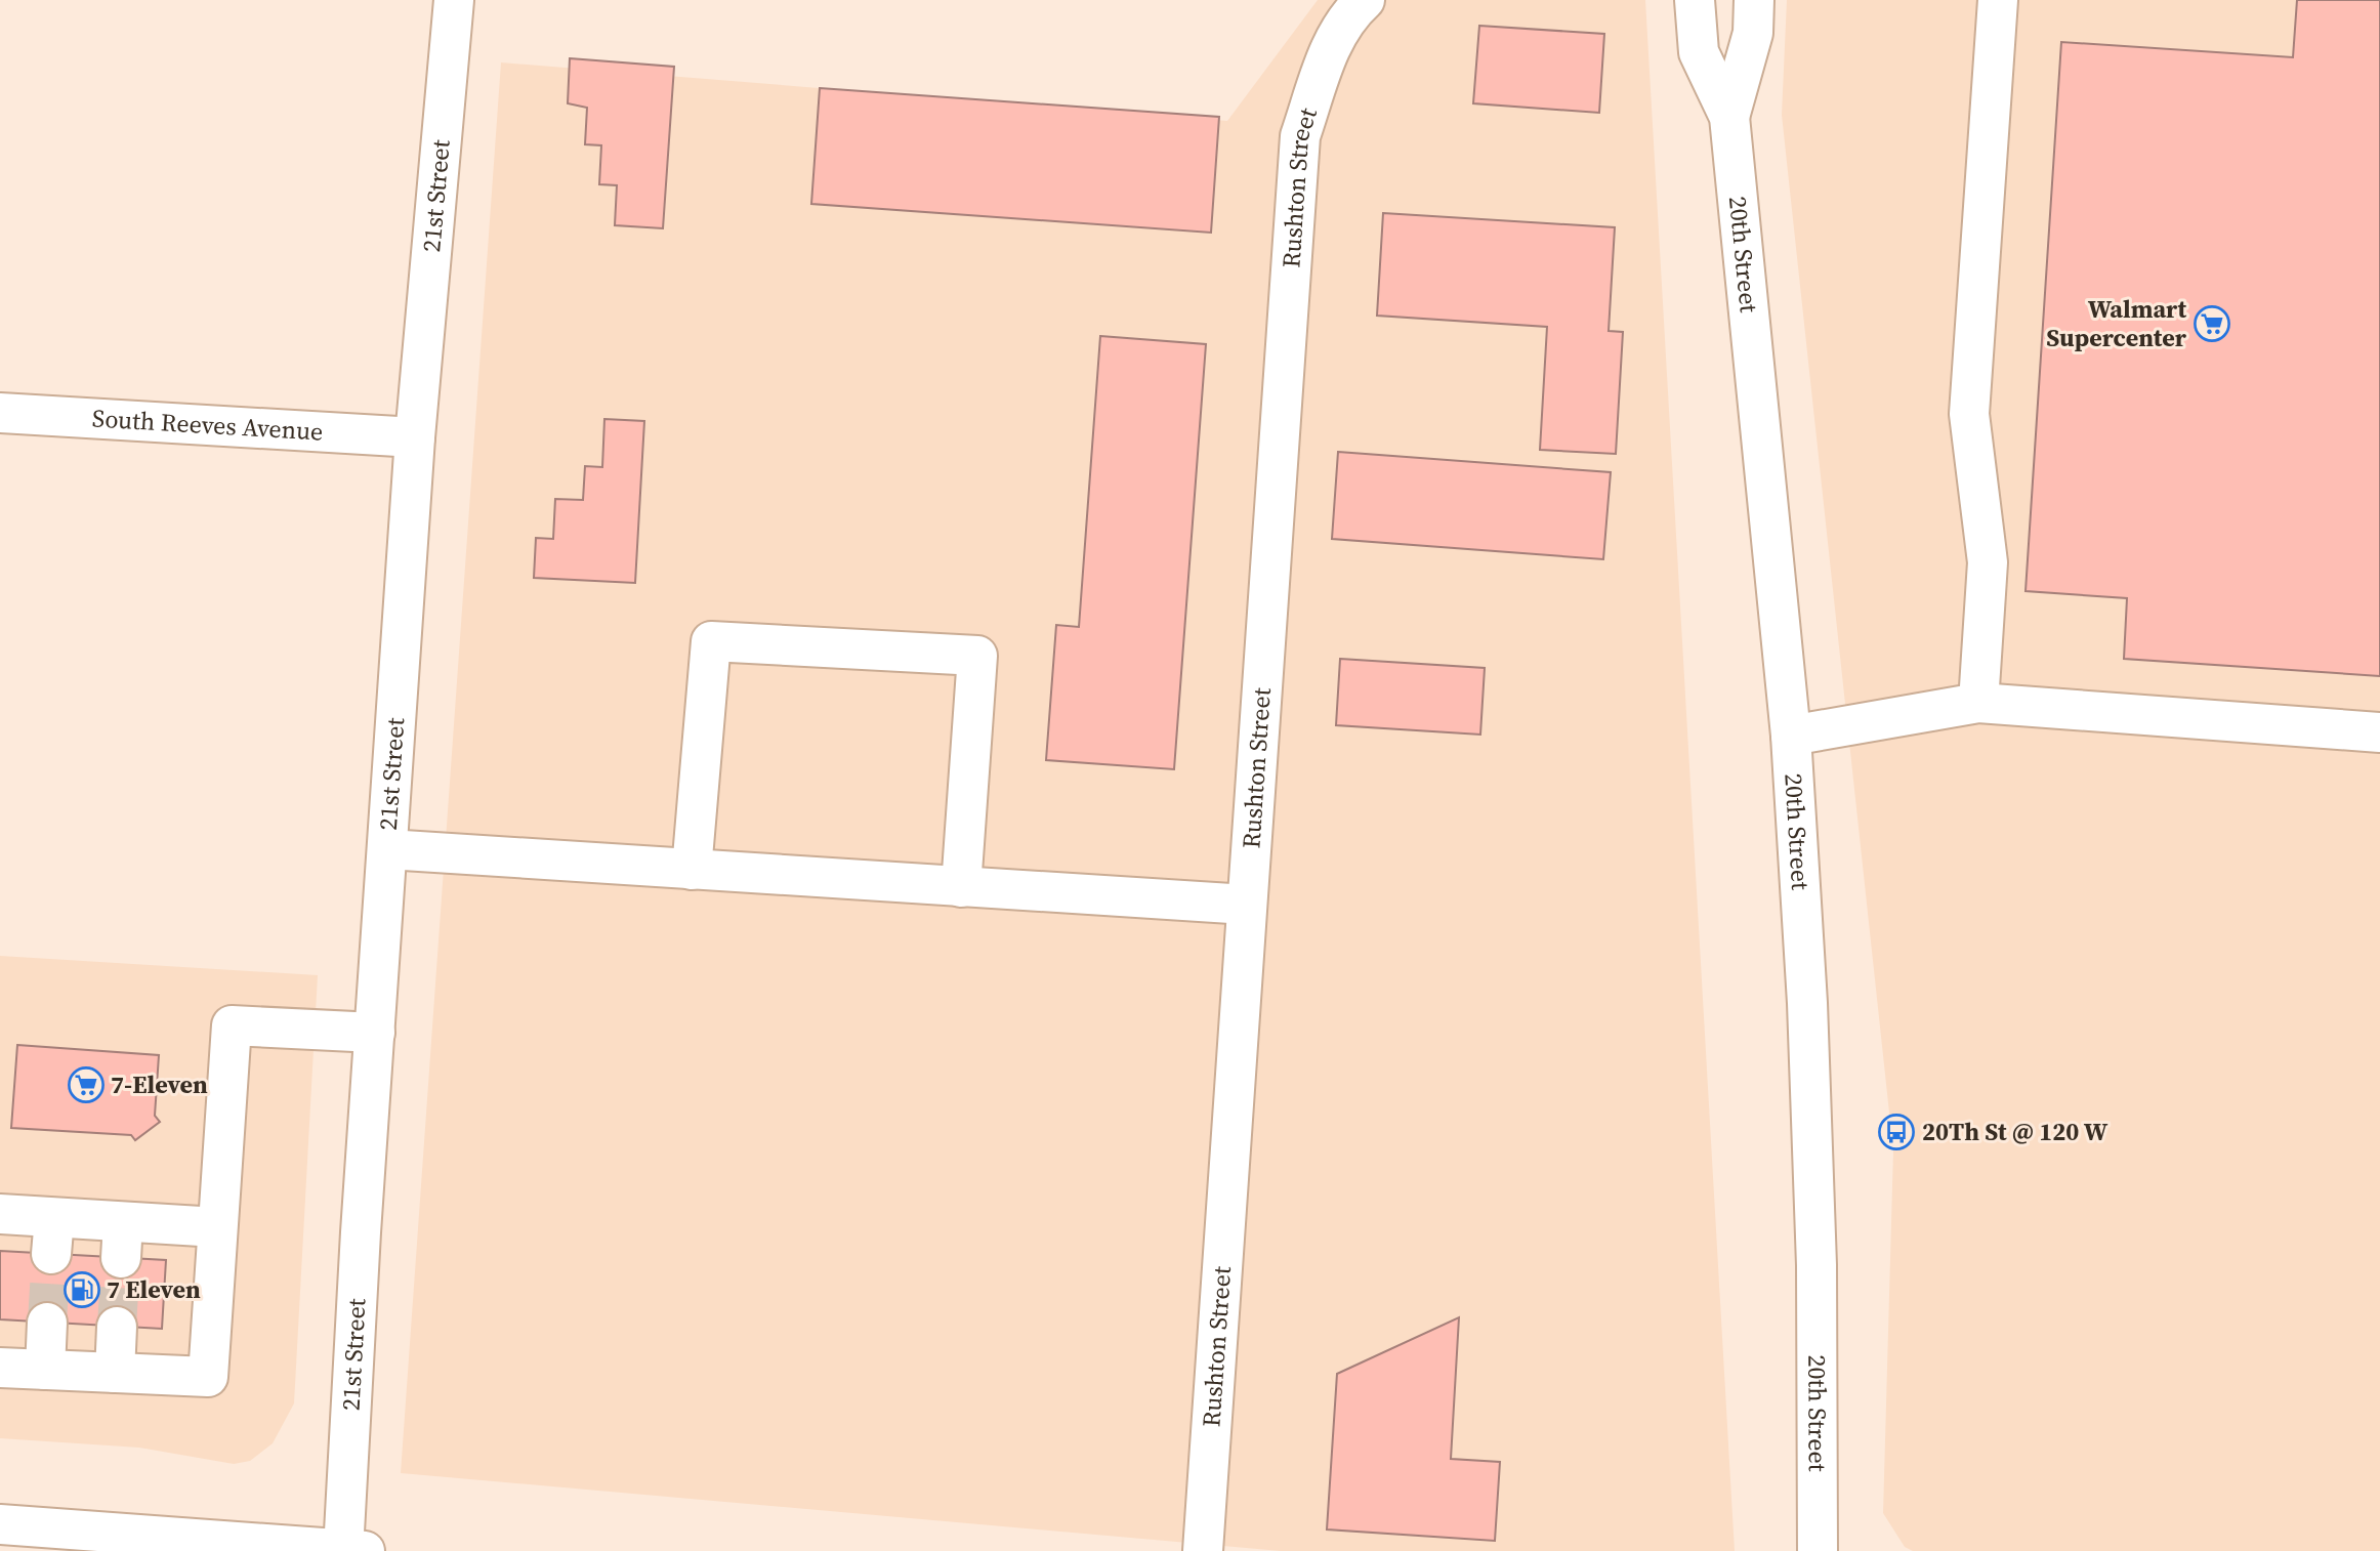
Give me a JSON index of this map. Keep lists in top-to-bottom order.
{
  "streets": {
    "main road": [
      "Rushton Street",
      "21st Street",
      "20th Street",
      "South Reeves Avenue"
    ]
  },
  "crossings": [
    ["21st Street", "South Reeves Avenue"]
  ],
  "places": {
    "supermarket": ["Walmart Supercenter", "7-Eleven"],
    "bus stop": ["20Th St @ 120 W"],
    "fuel station": ["7 Eleven"]
  }
}
